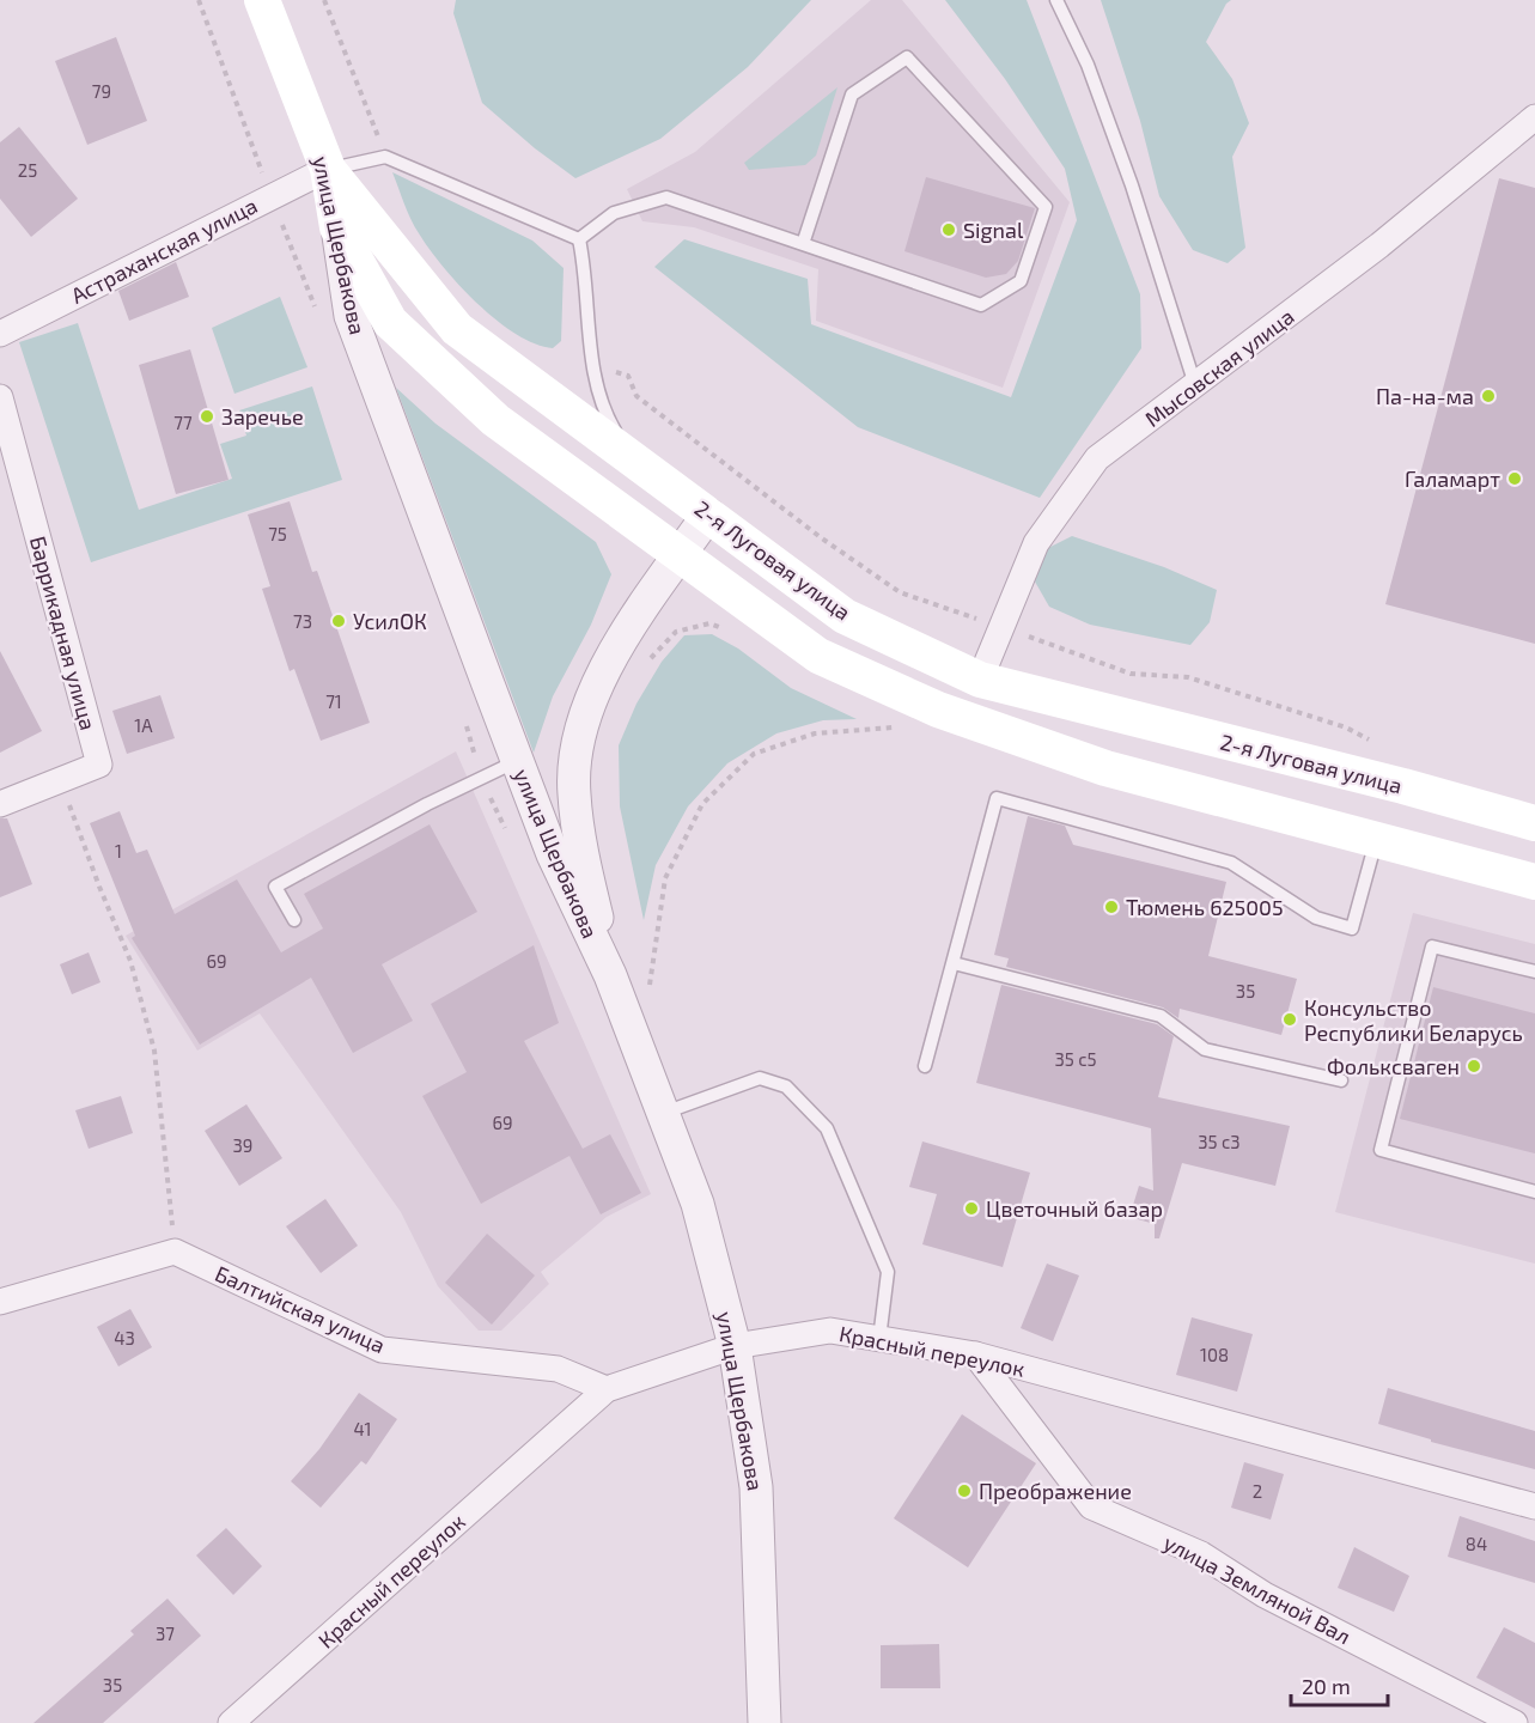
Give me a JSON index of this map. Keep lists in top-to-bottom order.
{
  "streets": {
    "main road": ["улица Щербакова", "2-я Луговая улица"],
    "street": [
      "Астраханская улица",
      "Мысовская улица",
      "Баррикадная улица",
      "Балтийская улица",
      "Красный переулок",
      "улица Земляной Вал"
    ]
  },
  "crossings": [
    ["улица Щербакова", "Астраханская улица"],
    ["улица Щербакова", "2-я Луговая улица"],
    ["улица Щербакова", "Красный переулок"],
    ["Астраханская улица", "2-я Луговая улица"],
    ["Мысовская улица", "2-я Луговая улица"],
    ["Балтийская улица", "Красный переулок"],
    ["Красный переулок", "улица Земляной Вал"]
  ],
  "places": [
    "Signal",
    "Па-на-ма",
    "Заречье",
    "Галамарт",
    "УсилОК",
    "Тюмень 625005",
    "Консульство Республики Беларусь",
    "Фольксваген",
    "Цветочный базар",
    "Преображение"
  ],
  "house_numbers": [
    "79",
    "25",
    "77",
    "75",
    "73",
    "71",
    "1А",
    "1",
    "69",
    "35",
    "35 с5",
    "69",
    "35 с3",
    "39",
    "43",
    "108",
    "41",
    "2",
    "84",
    "37",
    "35"
  ],
  "scale_bar": "20 m"
}
